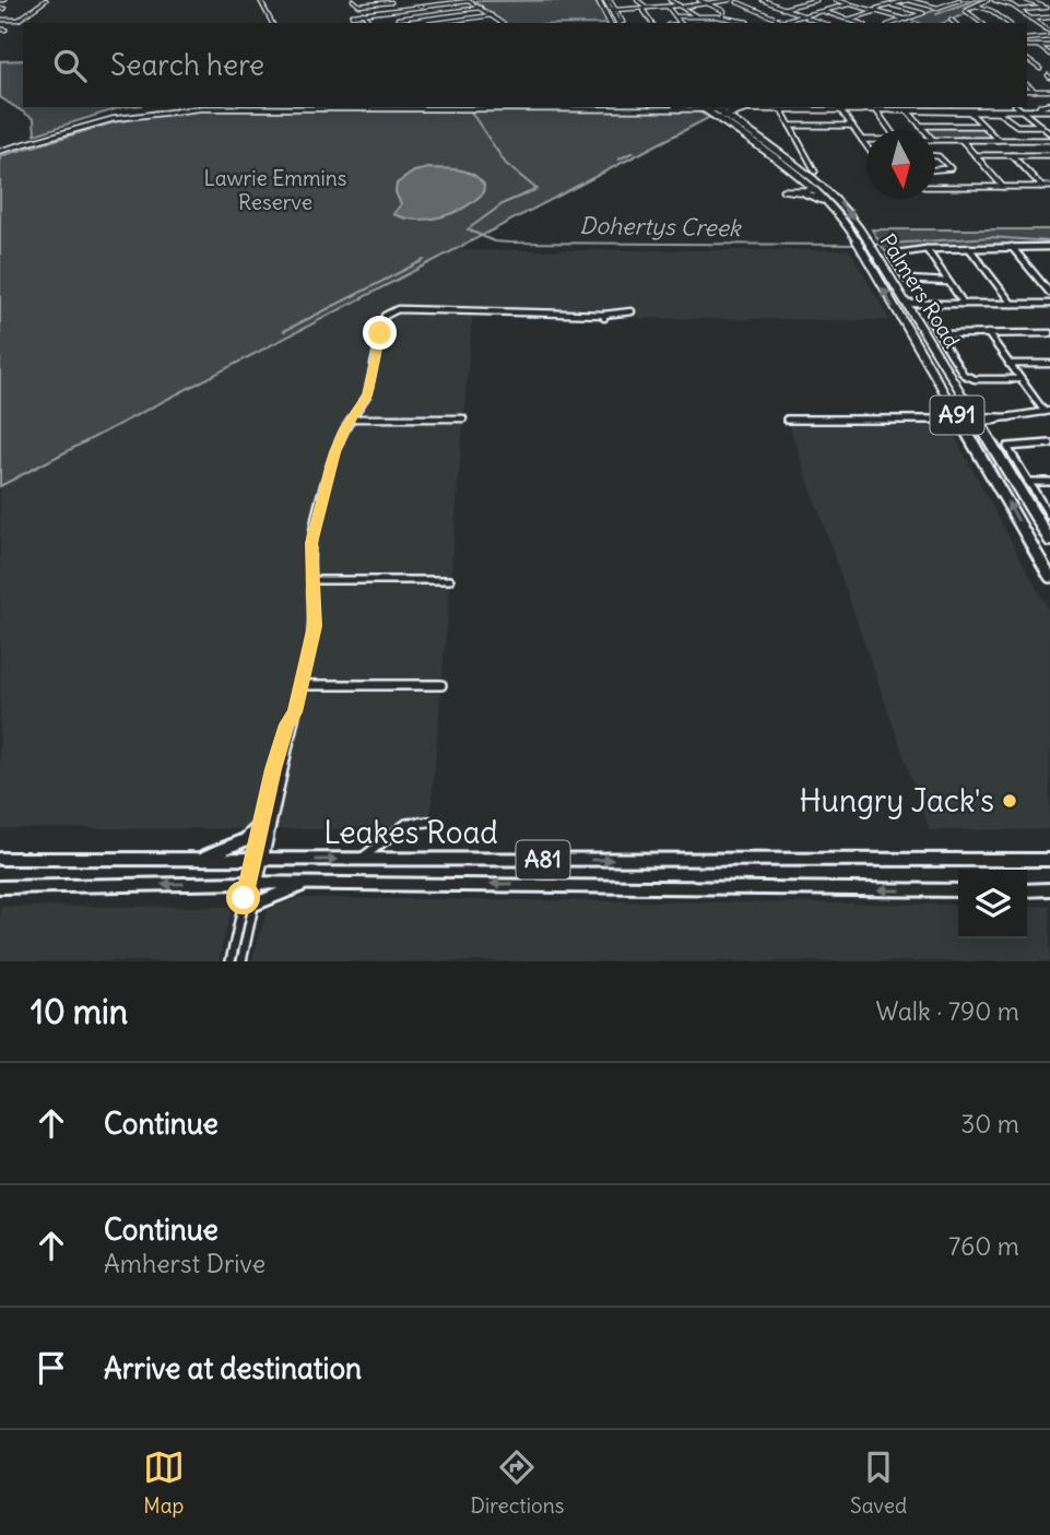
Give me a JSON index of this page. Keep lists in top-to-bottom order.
{
  "streets": {
    "highway": [
      "Palmers Road",
      "A91",
      "Leakes Road",
      "A81"
    ]
  },
  "water": ["Dohertys Creek"],
  "parks": ["Lawrie Emmins Reserve"],
  "places": ["Hungry Jack's"],
  "north": "bottom",
  "page": {
    "search": "Search here",
    "heading": ["10 min", "Walk · 790 m"],
    "list": [
      ["Continue", "30 m"],
      ["Continue", "Amherst Drive", "760 m"],
      "Arrive at destination"
    ],
    "nav": ["Map", "Directions", "Saved"]
  }
}
